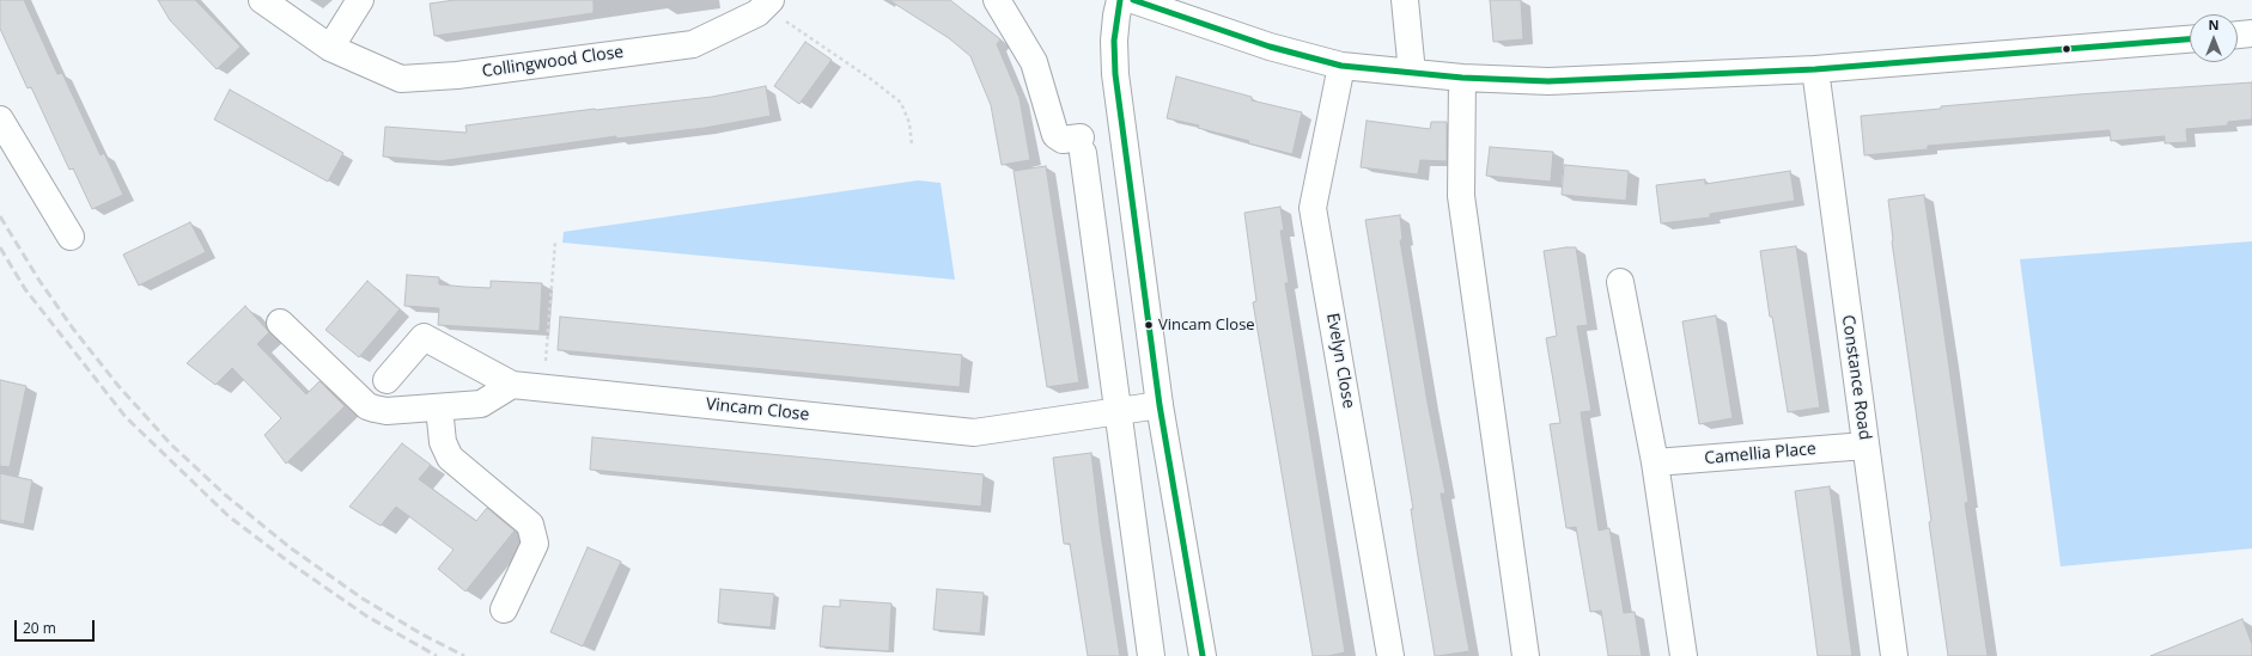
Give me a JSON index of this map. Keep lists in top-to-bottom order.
{
  "streets": {
    "street": [
      "Collingwood Close",
      "Evelyn Close",
      "Constance Road",
      "Vincam Close",
      "Camellia Place"
    ]
  },
  "crossings": [
    ["Constance Road", "Camellia Place"]
  ],
  "places": ["Vincam Close"],
  "scale_bar": "20 m",
  "north": "top"
}
